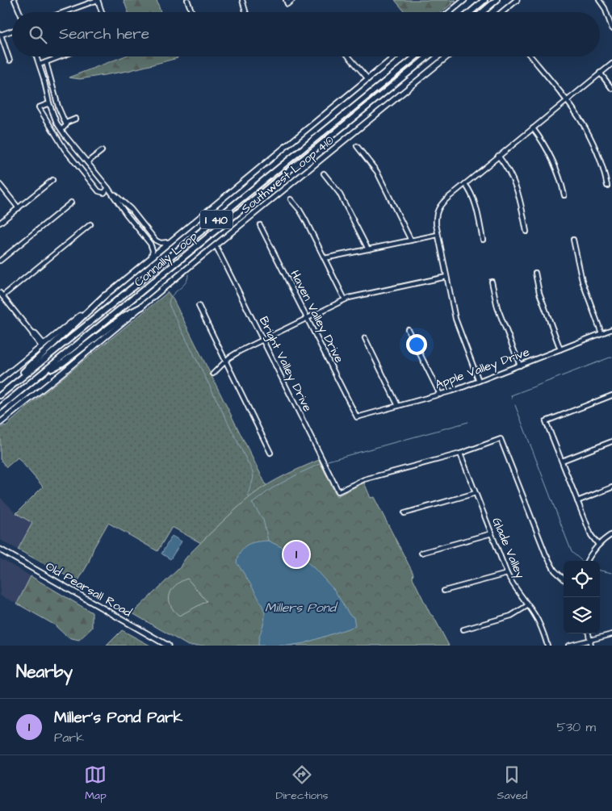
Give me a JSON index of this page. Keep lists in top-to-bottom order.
{
  "streets": {
    "highway": ["I 410", "Connally Loop"],
    "main road": ["Southwest Loop 410", "Old Pearsall Road"],
    "street": [
      "Haven Valley Drive",
      "Bright Valley Drive",
      "Apple Valley Drive",
      "Glade Valley"
    ]
  },
  "crossings": [
    ["Southwest Loop 410", "Bright Valley Drive"],
    ["Haven Valley Drive", "Apple Valley Drive"],
    ["Bright Valley Drive", "Glade Valley"]
  ],
  "water": ["Millers Pond"],
  "page": {
    "search": "Search here",
    "pins": "1",
    "heading": "Nearby",
    "list": [
      {
        "mark": "1",
        "name": "Miller's Pond Park",
        "note": "Park",
        "value": "530 m"
      }
    ],
    "nav": ["Map", "Directions", "Saved"]
  }
}
